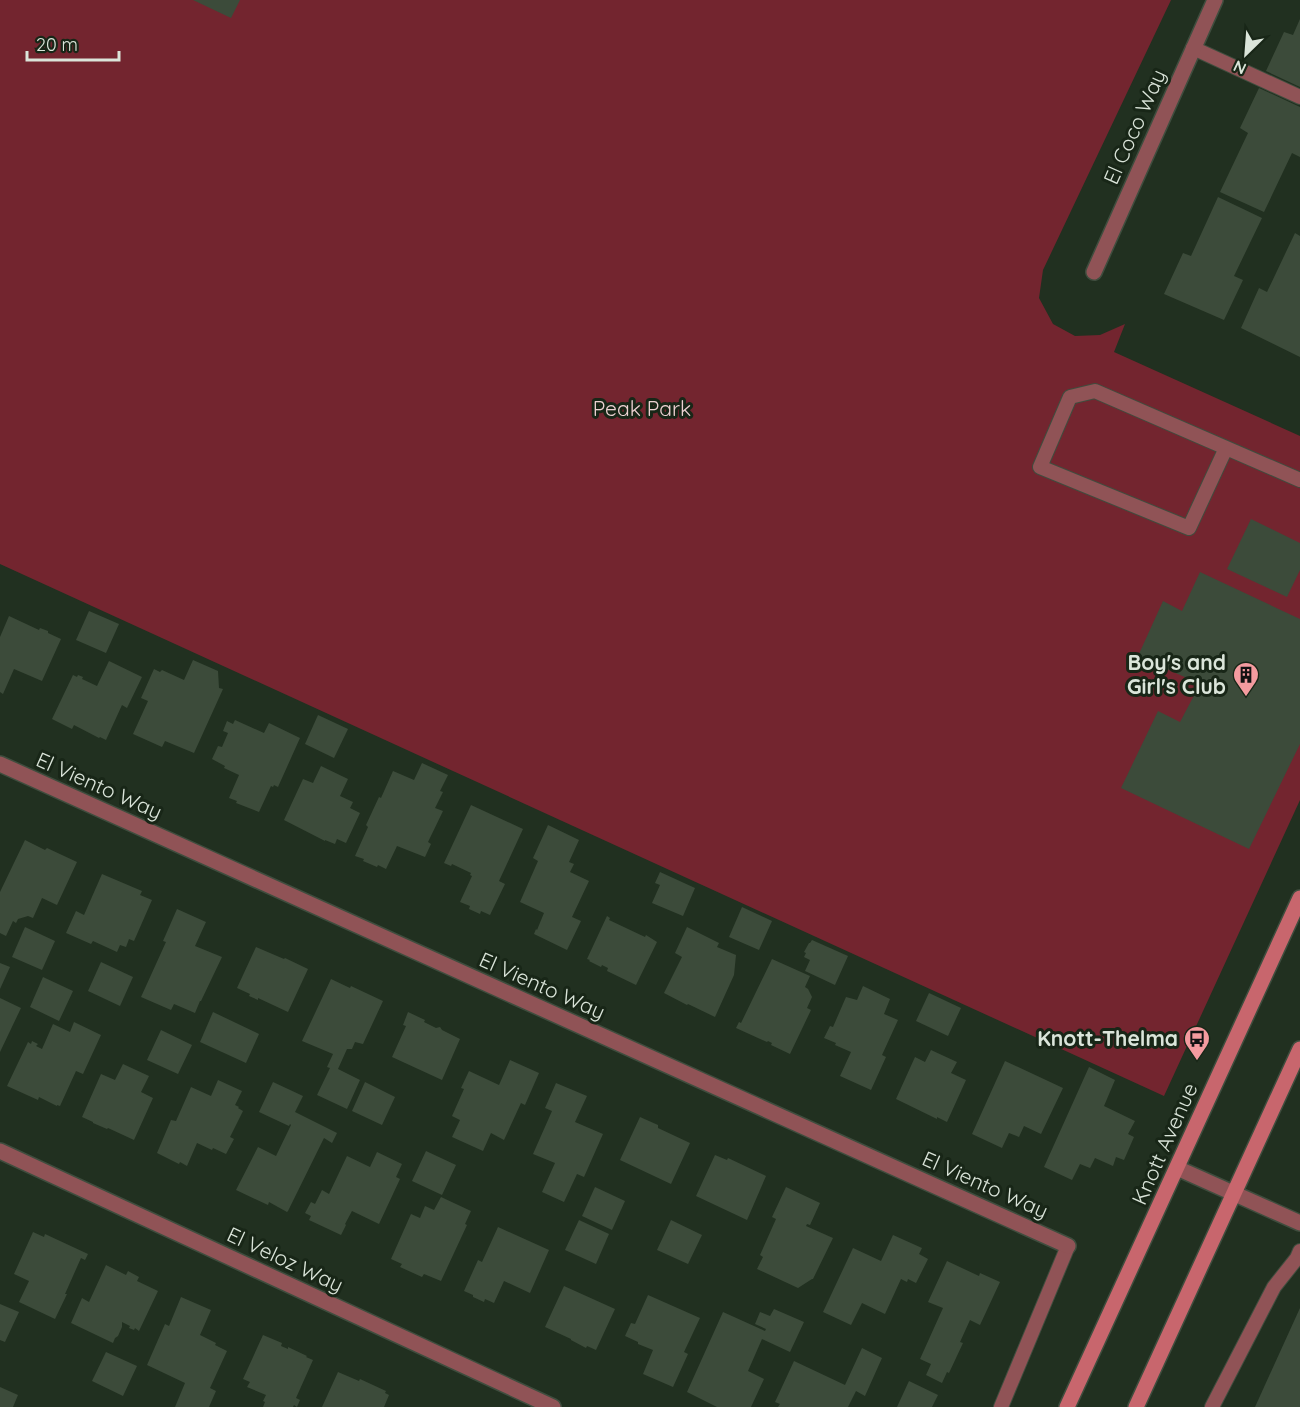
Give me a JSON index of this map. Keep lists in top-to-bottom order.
{
  "streets": {
    "main road": ["Knott Avenue"],
    "street": ["El Coco Way", "El Viento Way", "El Veloz Way"]
  },
  "parks": ["Peak Park"],
  "places": {
    "building": ["Boy's and Girl's Club"],
    "bus stop": ["Knott-Thelma"]
  },
  "scale_bar": "20 m",
  "north": "bottom left"
}
